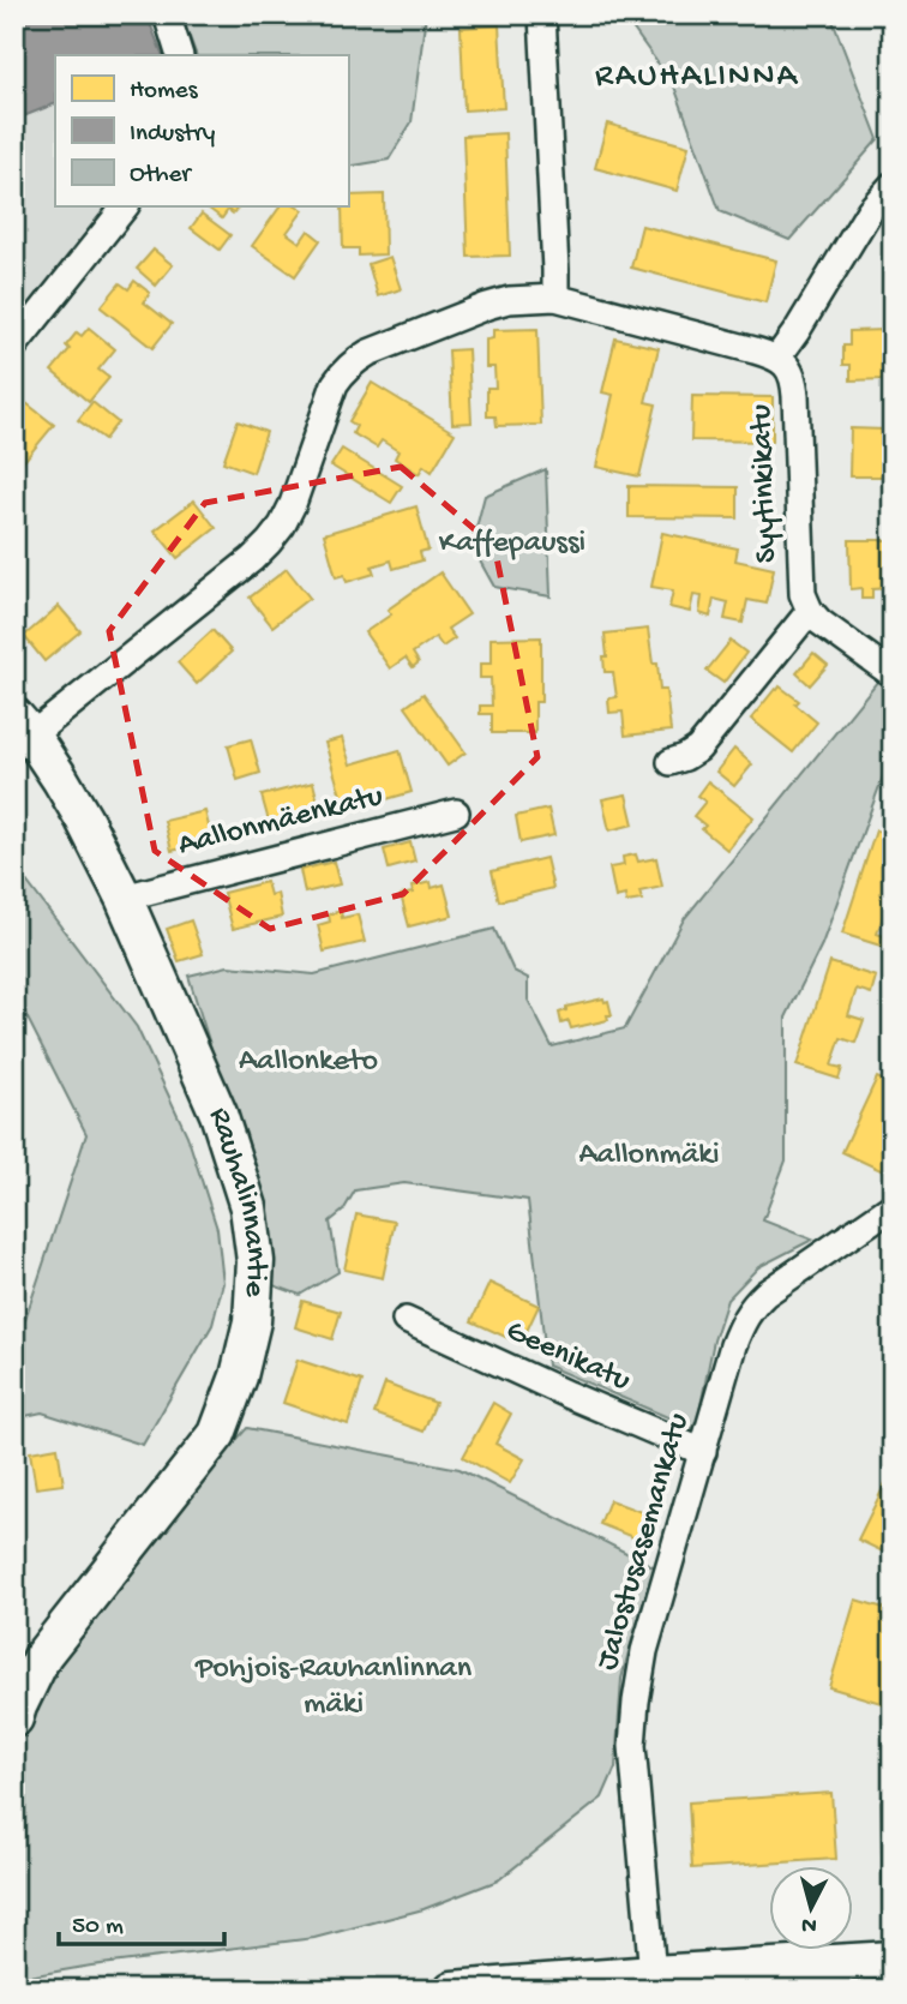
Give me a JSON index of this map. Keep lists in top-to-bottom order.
{
  "streets": {
    "street": [
      "Syytinkikatu",
      "Aallonmäenkatu",
      "Rauhalinnantie",
      "Geenikatu",
      "Jalostusasemankatu"
    ]
  },
  "crossings": [
    ["Aallonmäenkatu", "Rauhalinnantie"],
    ["Geenikatu", "Jalostusasemankatu"]
  ],
  "districts": ["RAUHALINNA"],
  "parks": [
    "Kaffepaussi",
    "Aallonketo",
    "Aallonmäki",
    "Pohjois-Rauhanlinnan mäki"
  ],
  "legend": ["Homes", "Industry", "Other"],
  "scale_bar": "50 m",
  "north": "bottom"
}
